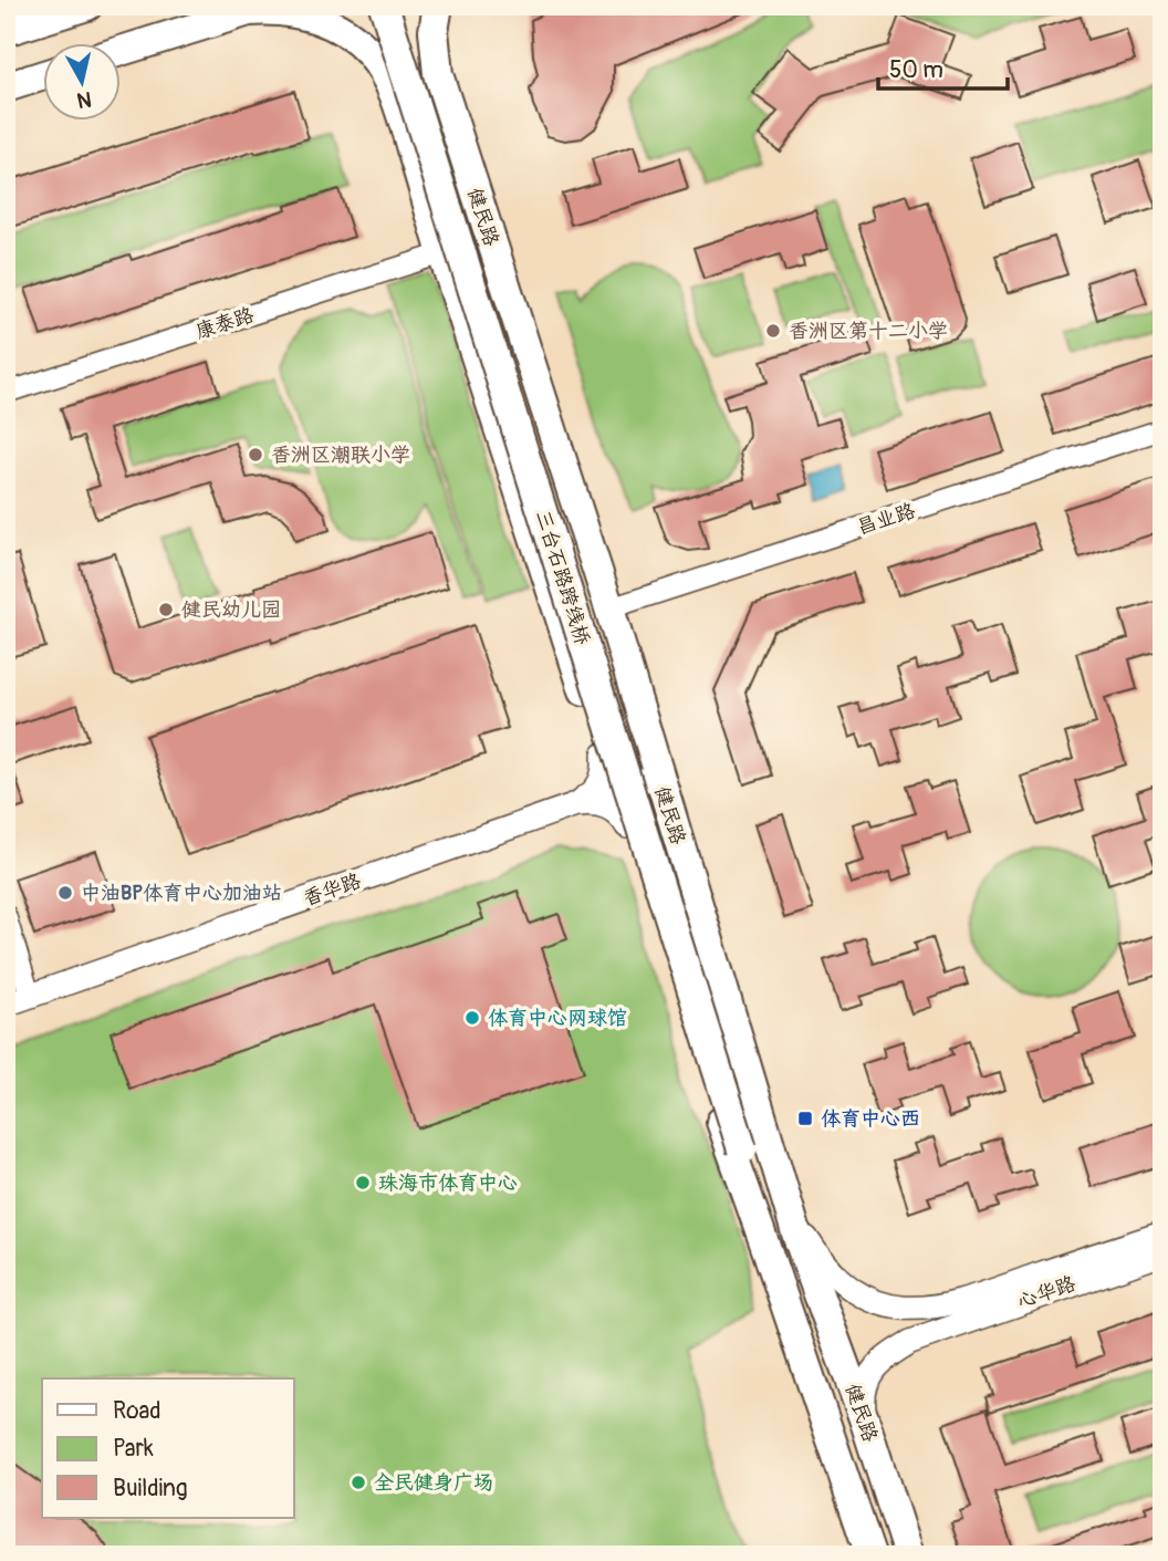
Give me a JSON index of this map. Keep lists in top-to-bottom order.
{
  "streets": {
    "main road": ["健民路", "三台石路跨线桥"],
    "street": [
      "康泰路",
      "昌业路",
      "香华路",
      "心华路"
    ]
  },
  "crossings": [
    ["健民路", "康泰路"],
    ["健民路", "昌业路"],
    ["健民路", "香华路"],
    ["健民路", "心华路"]
  ],
  "places": {
    "other": [
      "香洲区第十二小学",
      "香洲区潮联小学",
      "健民幼儿园",
      "中油BP体育中心加油站",
      "体育中心网球馆",
      "珠海市体育中心",
      "全民健身广场"
    ],
    "transit": ["体育中心西"]
  },
  "legend": ["Road", "Park", "Building"],
  "scale_bar": "50 m",
  "north": "bottom"
}
